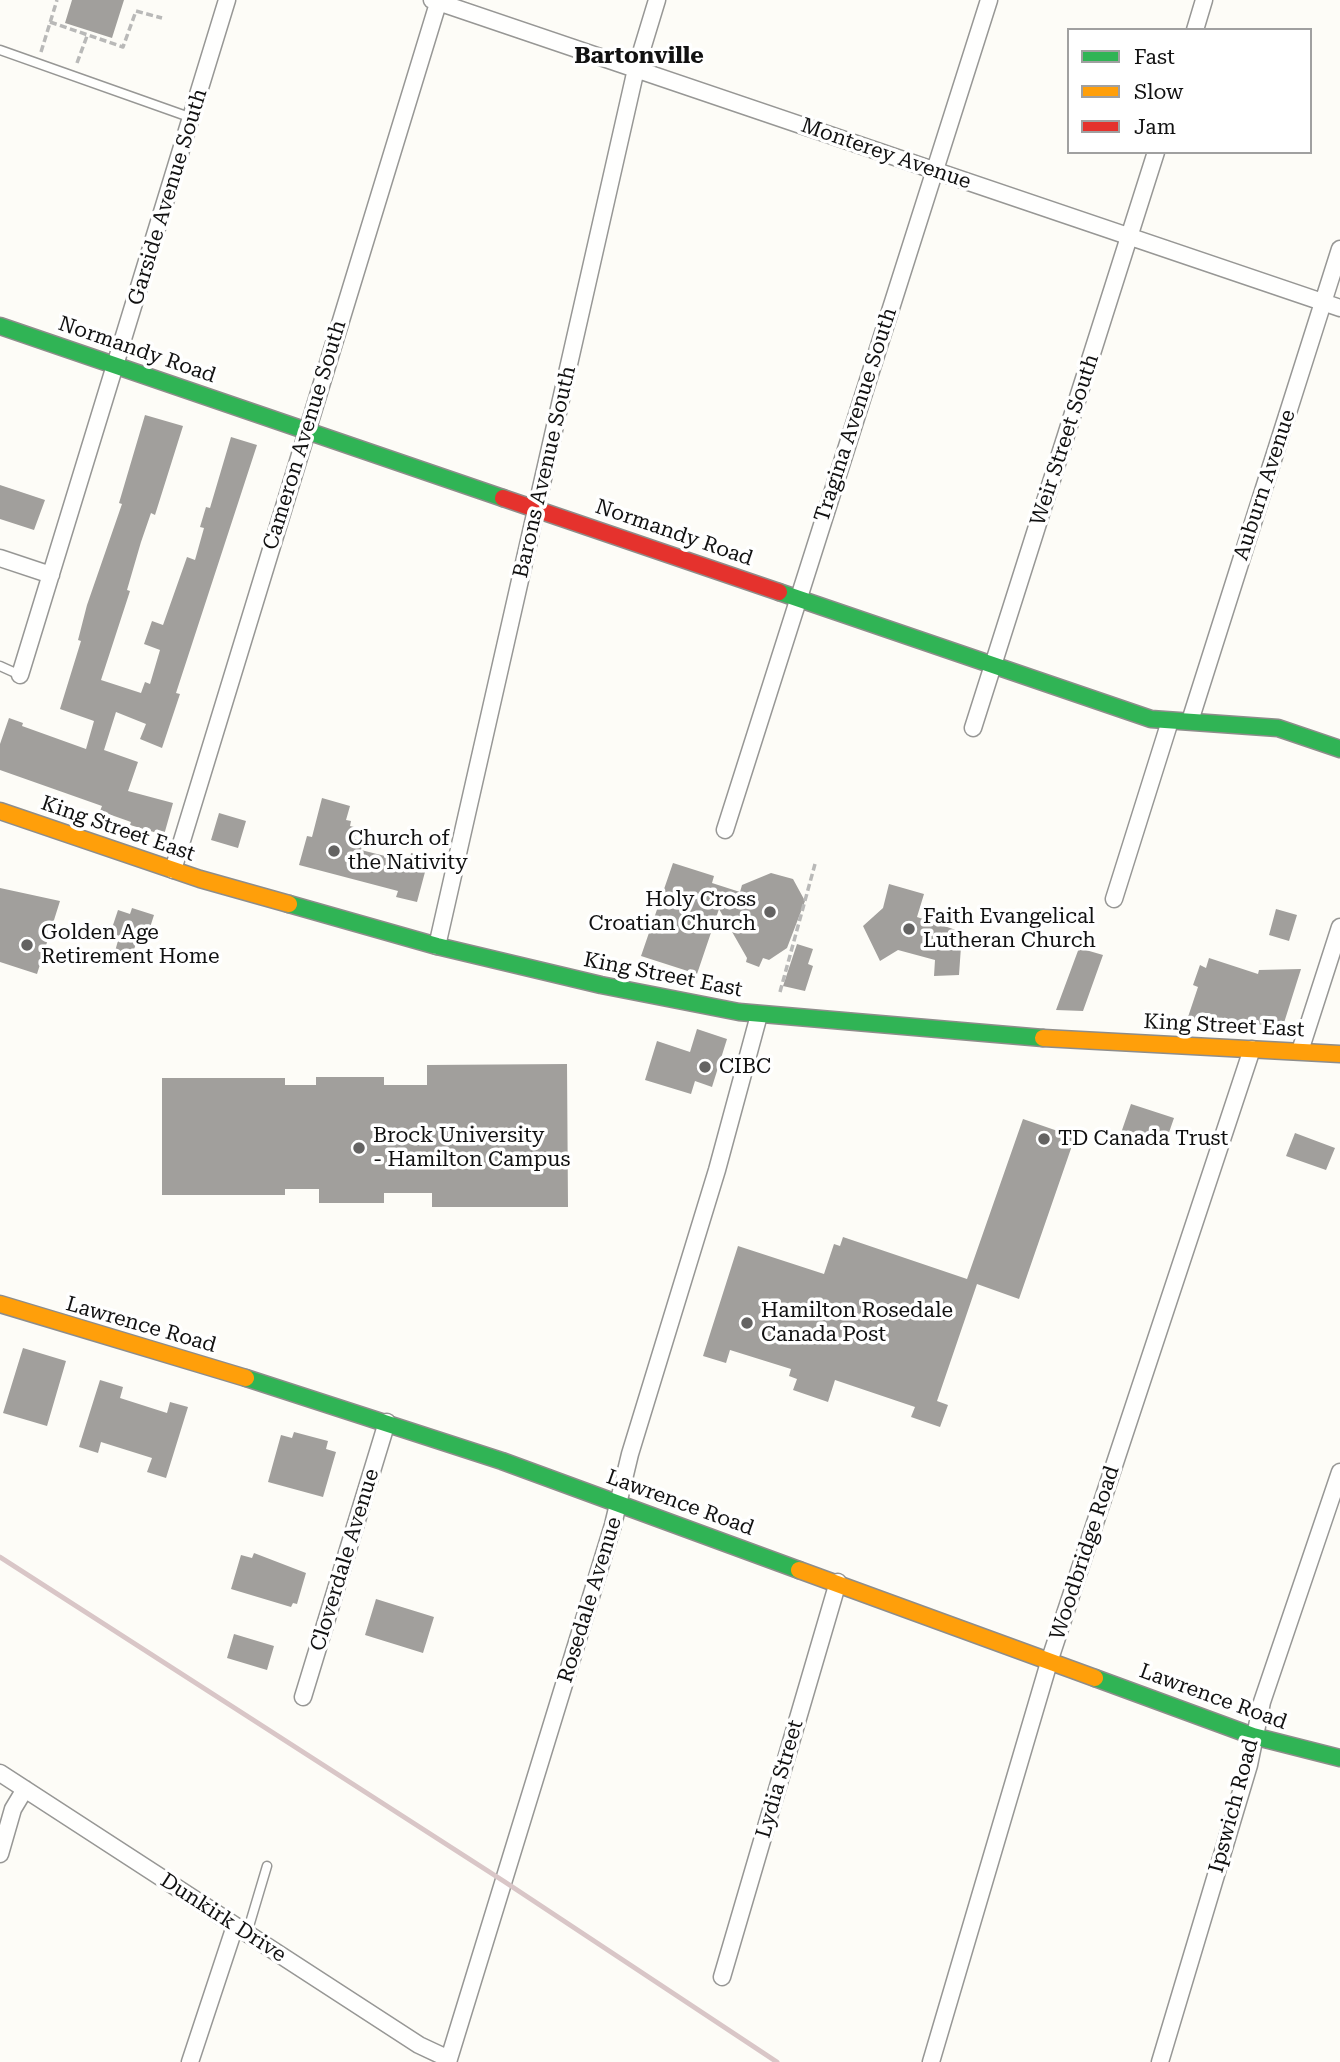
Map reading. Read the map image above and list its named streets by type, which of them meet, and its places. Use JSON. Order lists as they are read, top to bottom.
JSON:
{
  "streets": {
    "street": [
      "Monterey Avenue",
      "Garside Avenue South",
      "Normandy Road",
      "Tragina Avenue South",
      "Cameron Avenue South",
      "Weir Street South",
      "Barons Avenue South",
      "Auburn Avenue",
      "King Street East",
      "Lawrence Road",
      "Woodbridge Road",
      "Cloverdale Avenue",
      "Rosedale Avenue",
      "Lydia Street",
      "Ipswich Road",
      "Dunkirk Drive"
    ]
  },
  "crossings": [
    ["Monterey Avenue", "Tragina Avenue South"],
    ["Monterey Avenue", "Cameron Avenue South"],
    ["Monterey Avenue", "Weir Street South"],
    ["Monterey Avenue", "Barons Avenue South"],
    ["Monterey Avenue", "Auburn Avenue"],
    ["Garside Avenue South", "Normandy Road"],
    ["Normandy Road", "Tragina Avenue South"],
    ["Normandy Road", "Cameron Avenue South"],
    ["Normandy Road", "Weir Street South"],
    ["Normandy Road", "Barons Avenue South"],
    ["Normandy Road", "Auburn Avenue"],
    ["Cameron Avenue South", "King Street East"],
    ["Barons Avenue South", "King Street East"],
    ["King Street East", "Woodbridge Road"],
    ["King Street East", "Rosedale Avenue"],
    ["Lawrence Road", "Woodbridge Road"],
    ["Lawrence Road", "Cloverdale Avenue"],
    ["Lawrence Road", "Rosedale Avenue"],
    ["Lawrence Road", "Lydia Street"],
    ["Lawrence Road", "Ipswich Road"],
    ["Rosedale Avenue", "Dunkirk Drive"]
  ],
  "districts": ["Bartonville"],
  "places": [
    "Church of the Nativity",
    "Holy Cross Croatian Church",
    "Faith Evangelical Lutheran Church",
    "Golden Age Retirement Home",
    "CIBC",
    "TD Canada Trust",
    "Brock University - Hamilton Campus",
    "Hamilton Rosedale Canada Post"
  ],
  "legend": ["Fast", "Slow", "Jam"]
}
